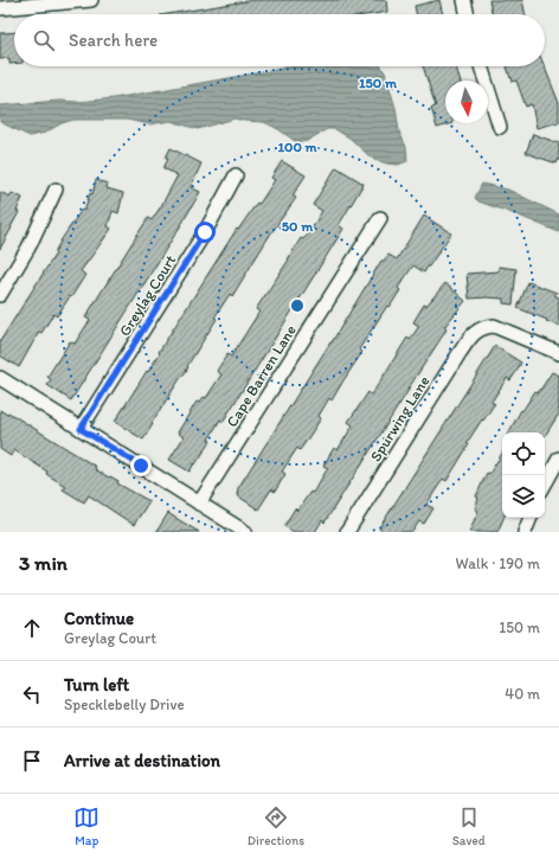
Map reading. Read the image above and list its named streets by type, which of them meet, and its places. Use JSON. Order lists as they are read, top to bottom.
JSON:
{
  "streets": {
    "street": ["Greylag Court", "Cape Barren Lane", "Spurwing Lane"]
  },
  "north": "bottom",
  "page": {
    "search": "Search here",
    "heading": ["3 min", "Walk · 190 m"],
    "list": [
      ["Continue", "Greylag Court", "150 m"],
      ["Turn left", "Specklebelly Drive", "40 m"],
      "Arrive at destination"
    ],
    "nav": ["Map", "Directions", "Saved"]
  },
  "rings": ["150 m", "100 m", "50 m"]
}
